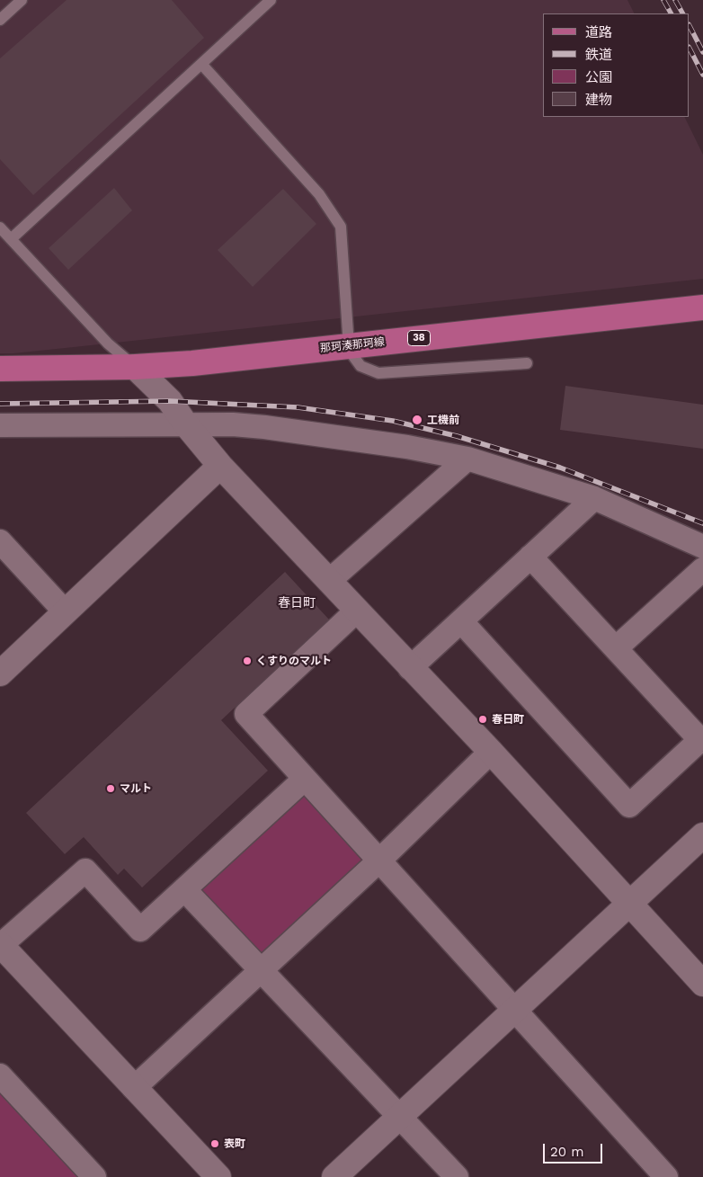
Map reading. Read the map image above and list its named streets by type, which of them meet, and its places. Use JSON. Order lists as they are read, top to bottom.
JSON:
{
  "streets": {
    "main road": ["38", "那珂湊那珂線"]
  },
  "districts": ["春日町"],
  "places": [
    "工機前",
    "くすりのマルト",
    "春日町",
    "マルト",
    "表町"
  ],
  "legend": [
    "道路",
    "鉄道",
    "公園",
    "建物"
  ],
  "scale_bar": "20 m"
}
